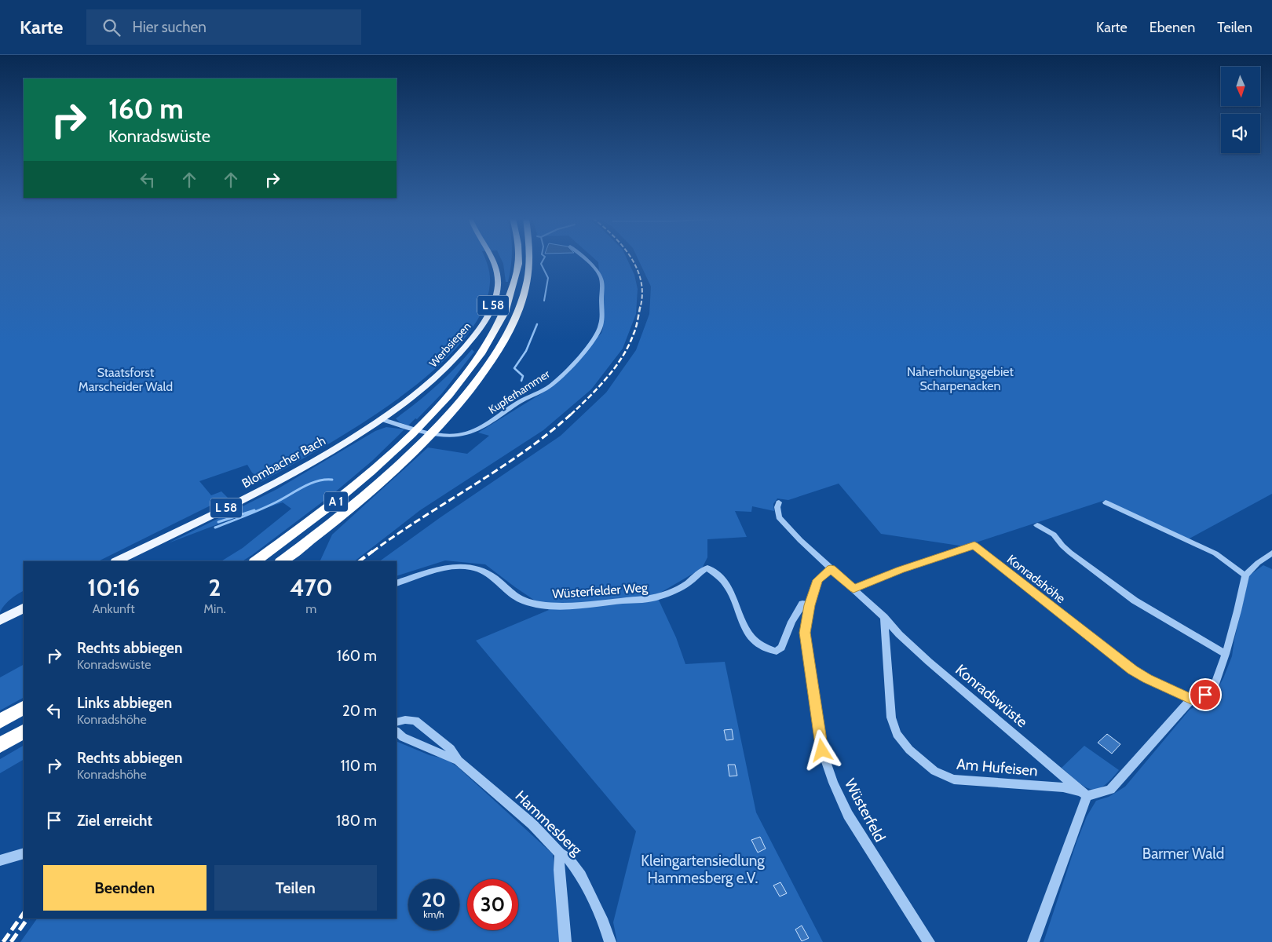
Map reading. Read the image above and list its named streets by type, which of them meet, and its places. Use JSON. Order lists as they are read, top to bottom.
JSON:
{
  "streets": {
    "highway": ["A 1"],
    "main road": ["L 58", "Werbsiepen", "Blombacher Bach"],
    "street": [
      "Kupferhammer",
      "Konradshöhe",
      "Wüsterfelder Weg",
      "Konradswüste",
      "Am Hufeisen",
      "Wüsterfeld",
      "Hammesberg"
    ]
  },
  "crossings": [
    ["Werbsiepen", "Blombacher Bach"],
    ["Kupferhammer", "Blombacher Bach"],
    ["Konradshöhe", "Konradswüste"],
    ["Wüsterfelder Weg", "Wüsterfeld"],
    ["Konradswüste", "Am Hufeisen"],
    ["Konradswüste", "Wüsterfeld"]
  ],
  "parks": [
    "Naherholungsgebiet Scharpenacken",
    "Staatsforst Marscheider Wald",
    "Barmer Wald",
    "Kleingartensiedlung Hammesberg e.V."
  ],
  "north": "bottom",
  "page": {
    "header": "Karte",
    "search": "Hier suchen",
    "nav": ["Karte", "Ebenen", "Teilen"],
    "turn": ["160 m", "Konradswüste"],
    "eta": [
      "10:16",
      "Ankunft",
      "2",
      "Min.",
      "470",
      "m"
    ],
    "list": [
      {
        "name": "Rechts abbiegen",
        "note": "Konradswüste",
        "value": "160 m"
      },
      {
        "name": "Links abbiegen",
        "note": "Konradshöhe",
        "value": "20 m"
      },
      {
        "name": "Rechts abbiegen",
        "note": "Konradshöhe",
        "value": "110 m"
      },
      {
        "name": "Ziel erreicht",
        "value": "180 m"
      }
    ],
    "buttons": ["Beenden", "Teilen"],
    "speed": "20 km/h",
    "limit": "30"
  }
}
